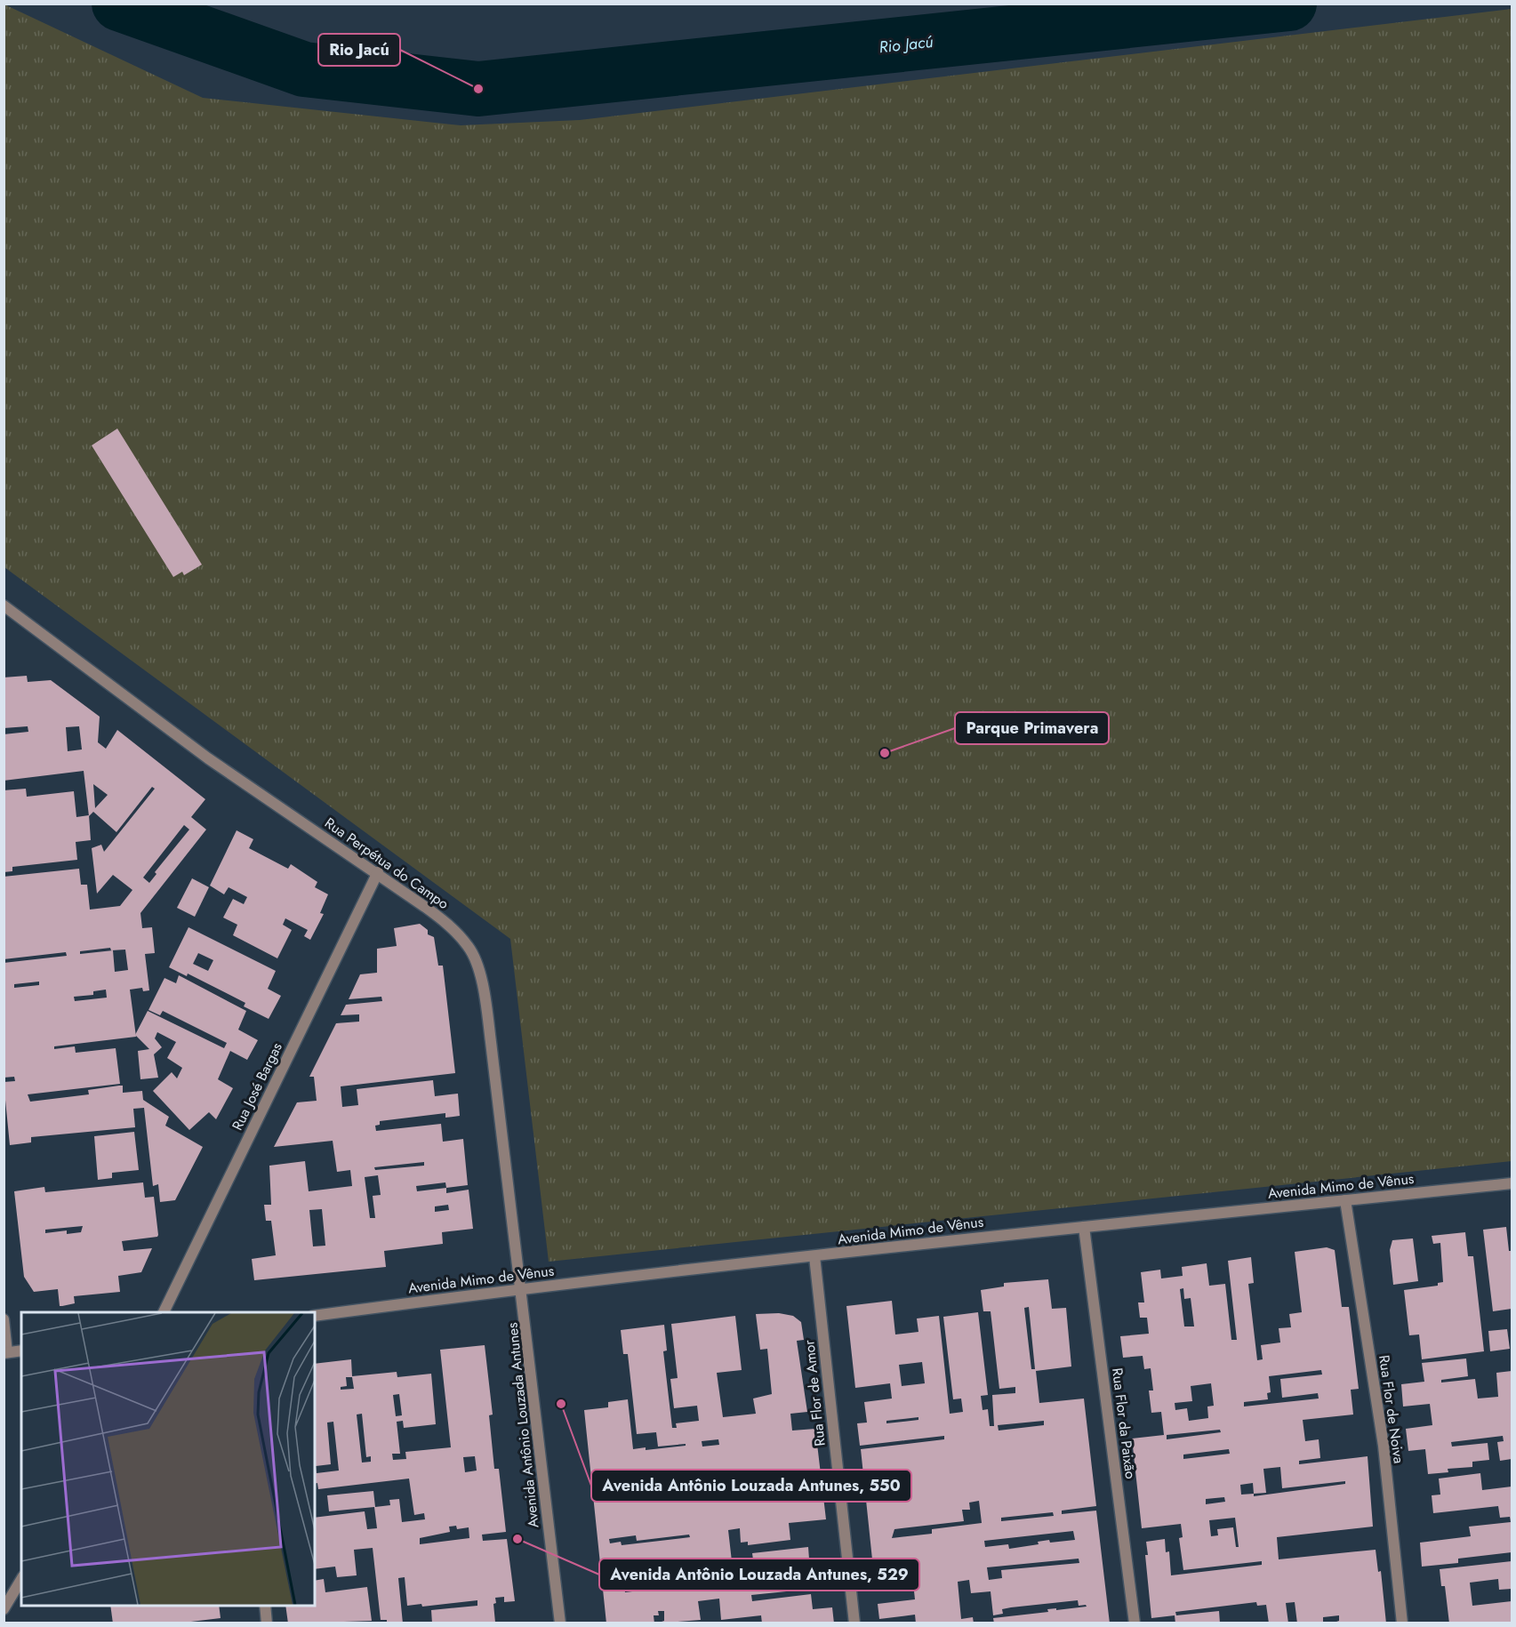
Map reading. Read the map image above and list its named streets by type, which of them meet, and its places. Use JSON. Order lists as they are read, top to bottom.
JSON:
{
  "streets": {
    "street": [
      "Rua Perpétua do Campo",
      "Rua José Bargas",
      "Avenida Mimo de Vênus",
      "Rua Flor de Amor",
      "Rua Flor de Noiva",
      "Rua Flor da Paixão",
      "Avenida Antônio Louzada Antunes"
    ]
  },
  "crossings": [
    ["Rua Perpétua do Campo", "Rua José Bargas"],
    ["Rua Perpétua do Campo", "Avenida Mimo de Vênus"],
    ["Rua Perpétua do Campo", "Avenida Antônio Louzada Antunes"],
    ["Avenida Mimo de Vênus", "Rua Flor de Amor"],
    ["Avenida Mimo de Vênus", "Rua Flor de Noiva"],
    ["Avenida Mimo de Vênus", "Rua Flor da Paixão"],
    ["Avenida Mimo de Vênus", "Avenida Antônio Louzada Antunes"]
  ],
  "water": ["Rio Jacú"],
  "places": [
    "Rio Jacú",
    "Parque Primavera",
    "Avenida Antônio Louzada Antunes, 550",
    "Avenida Antônio Louzada Antunes, 529"
  ]
}
